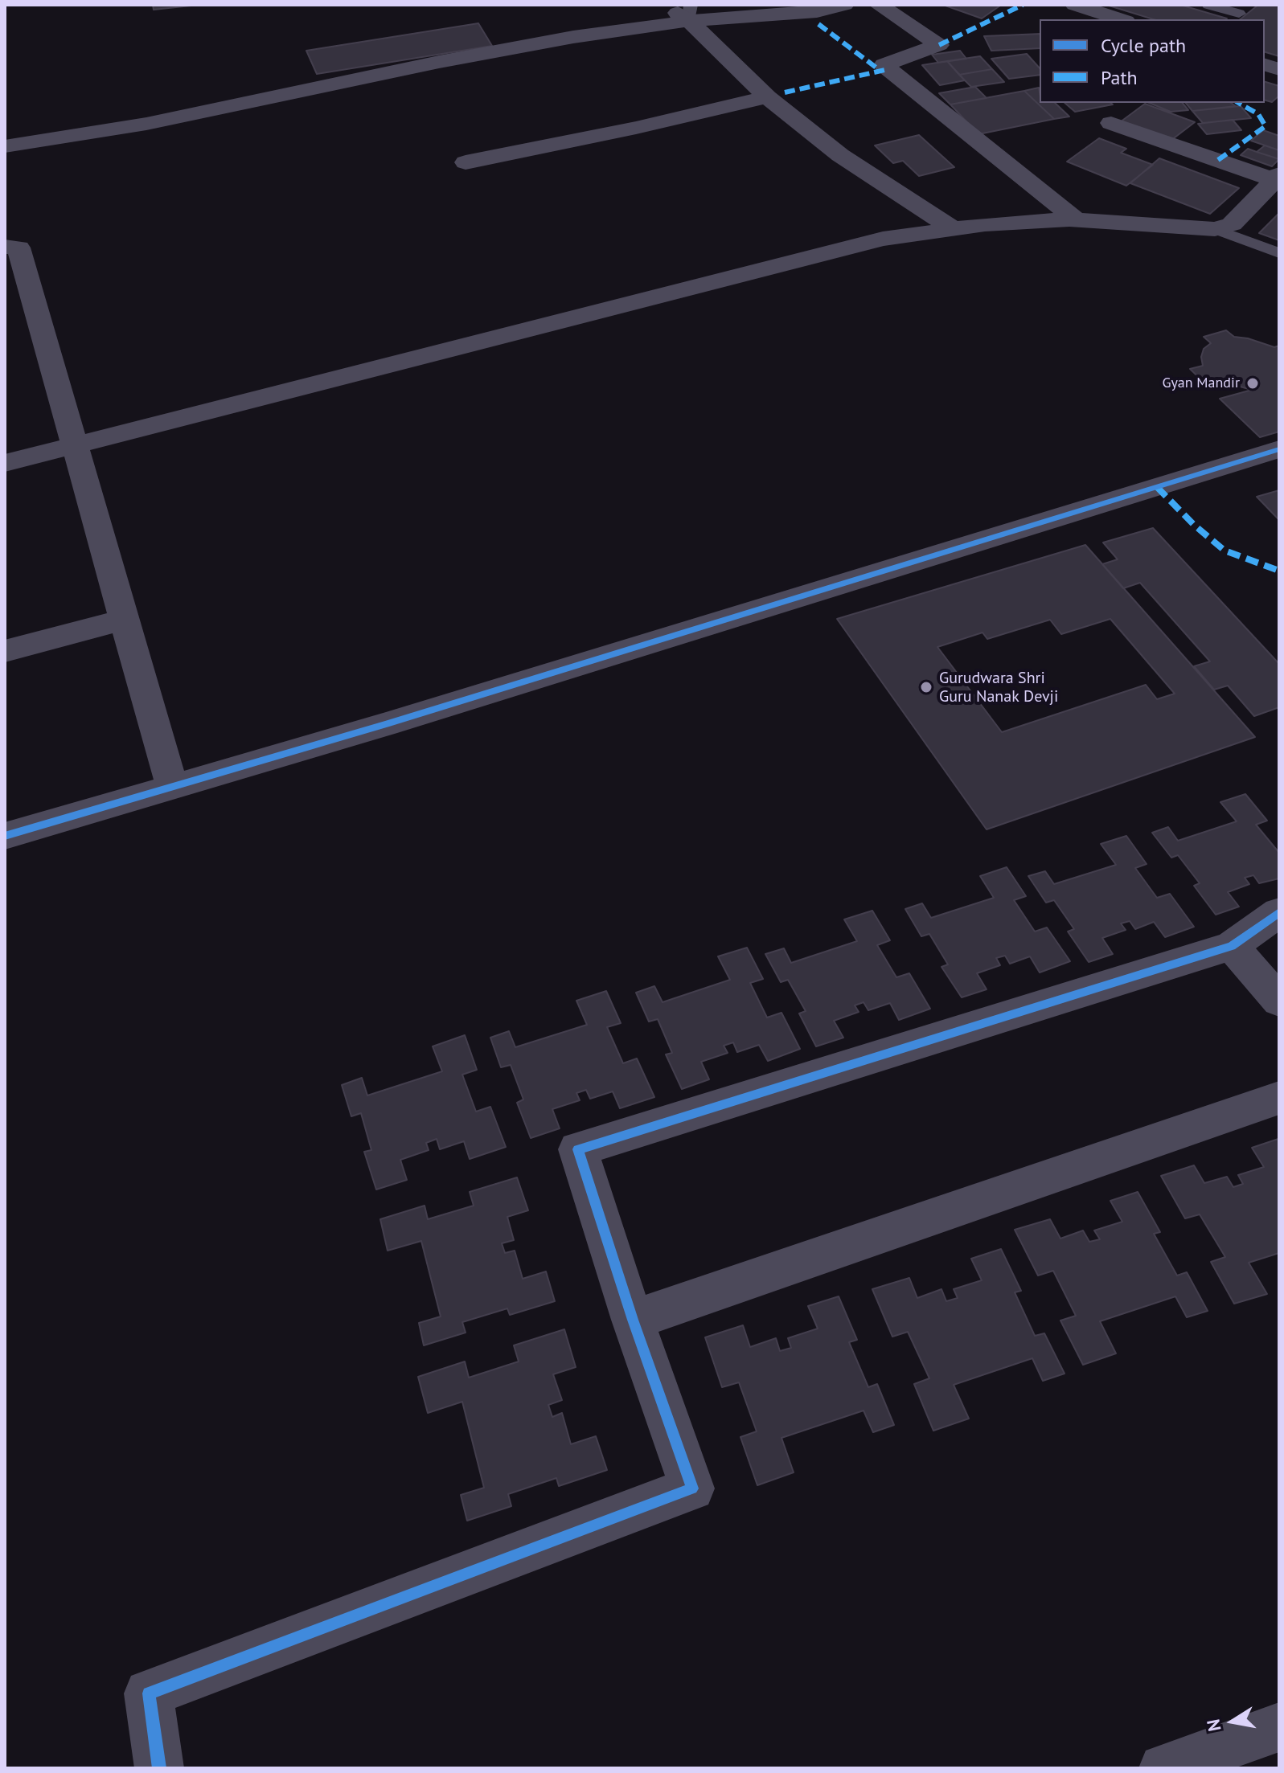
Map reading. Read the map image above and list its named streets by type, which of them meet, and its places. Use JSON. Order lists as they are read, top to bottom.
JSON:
{
  "places": ["Gyan Mandir", "Gurudwara Shri Guru Nanak Devji"],
  "legend": ["Cycle path", "Path"],
  "north": "left"
}
